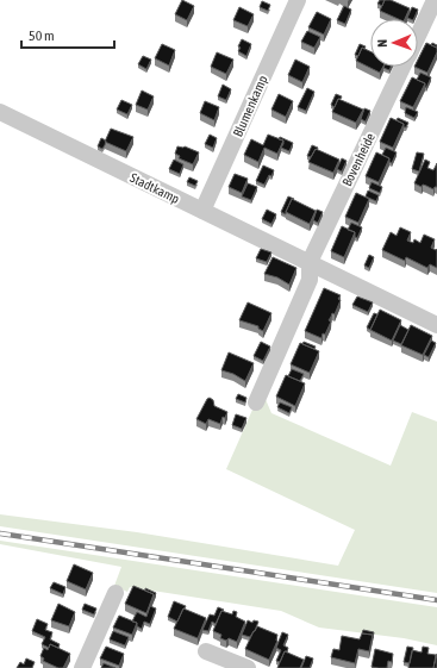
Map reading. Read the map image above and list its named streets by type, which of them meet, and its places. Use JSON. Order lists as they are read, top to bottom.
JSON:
{
  "streets": {
    "street": ["Blumenkamp", "Bovenheide", "Stadtkamp"]
  },
  "crossings": [
    ["Blumenkamp", "Stadtkamp"],
    ["Bovenheide", "Stadtkamp"]
  ],
  "scale_bar": "50 m",
  "north": "left"
}
